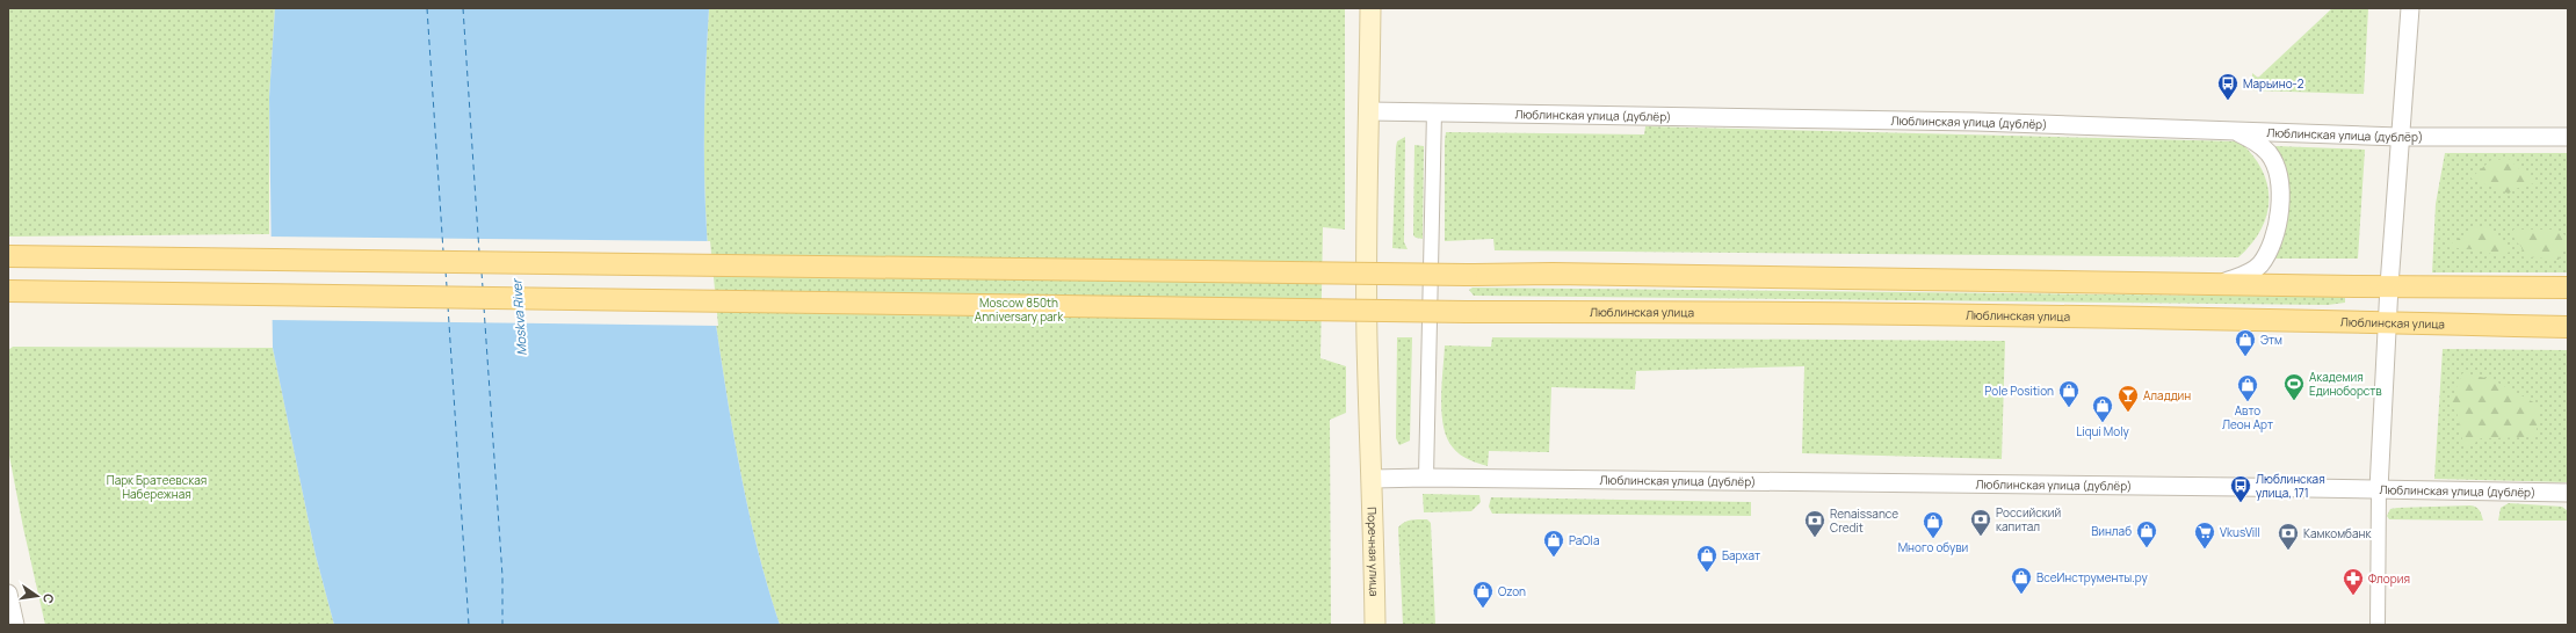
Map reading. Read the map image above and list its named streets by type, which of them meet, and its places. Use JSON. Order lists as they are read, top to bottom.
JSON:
{
  "streets": {
    "main road": ["Люблинская улица", "Поречная улица"],
    "street": ["Люблинская улица (дублёр)"]
  },
  "crossings": [
    ["Люблинская улица (дублёр)", "Поречная улица"]
  ],
  "water": ["Moskva River"],
  "parks": ["Moscow 850th Anniversary park", "Парк Братеевская Набережная"],
  "places": {
    "bus stop": ["Марьино-2", "Люблинская улица, 171"],
    "shop": [
      "Этм",
      "Авто Леон Арт",
      "Pole Position",
      "Liqui Moly",
      "Много обуви",
      "Винлаб",
      "PaOla",
      "Бархат",
      "ВсеИнструменты.ру",
      "Ozon"
    ],
    "sports": ["Академия Единоборств"],
    "bar": ["Аладдин"],
    "bank": ["Российский капитал", "Renaissance Credit", "Камкомбанк"],
    "supermarket": ["VkusVill"],
    "pharmacy": ["Флория"]
  },
  "north": "right"
}
